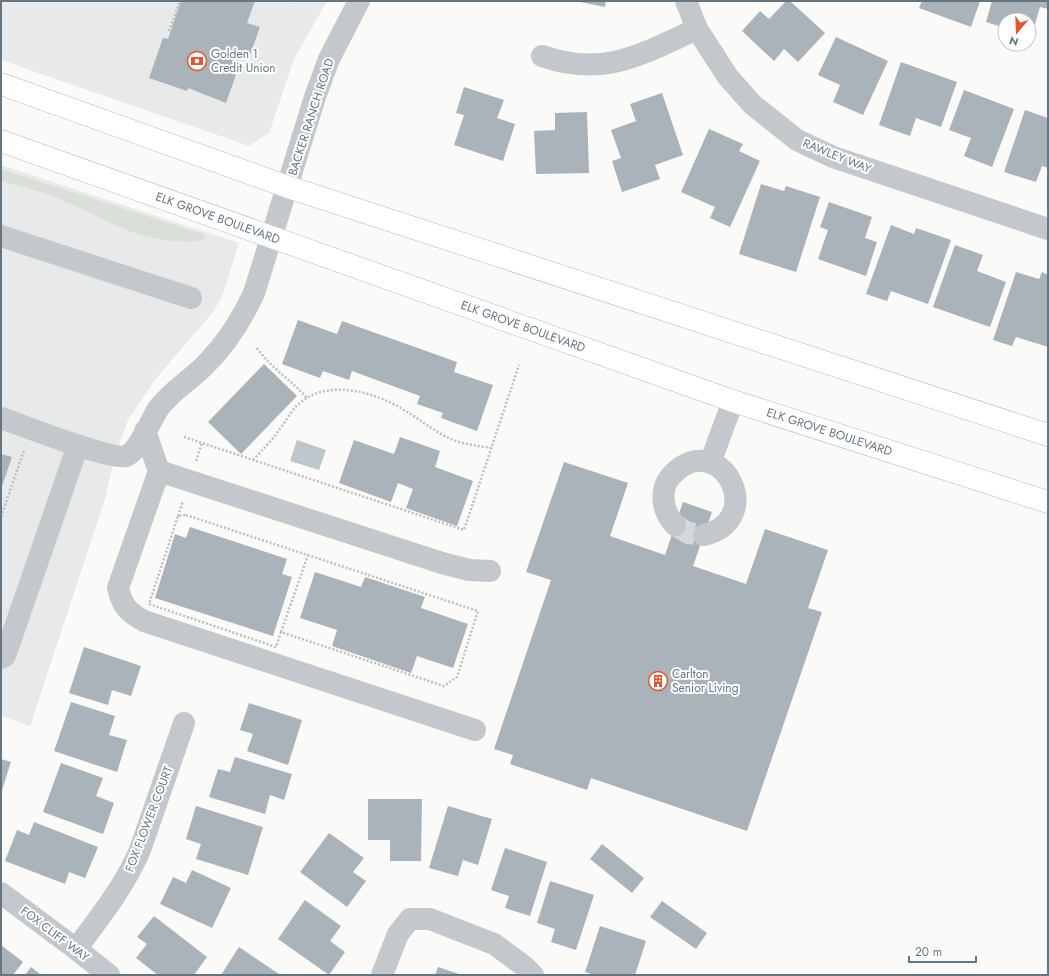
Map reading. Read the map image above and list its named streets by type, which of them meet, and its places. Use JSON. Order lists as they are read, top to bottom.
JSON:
{
  "streets": {
    "main road": ["ELK GROVE BOULEVARD"],
    "street": [
      "BACKER RANCH ROAD",
      "RAWLEY WAY",
      "FOX FLOWER COURT",
      "FOX CLIFF WAY"
    ]
  },
  "crossings": [
    ["BACKER RANCH ROAD", "ELK GROVE BOULEVARD"],
    ["FOX FLOWER COURT", "FOX CLIFF WAY"]
  ],
  "places": {
    "bank": ["Golden 1 Credit Union"],
    "building": ["Carlton Senior Living"]
  },
  "scale_bar": "20 m",
  "north": "bottom"
}
